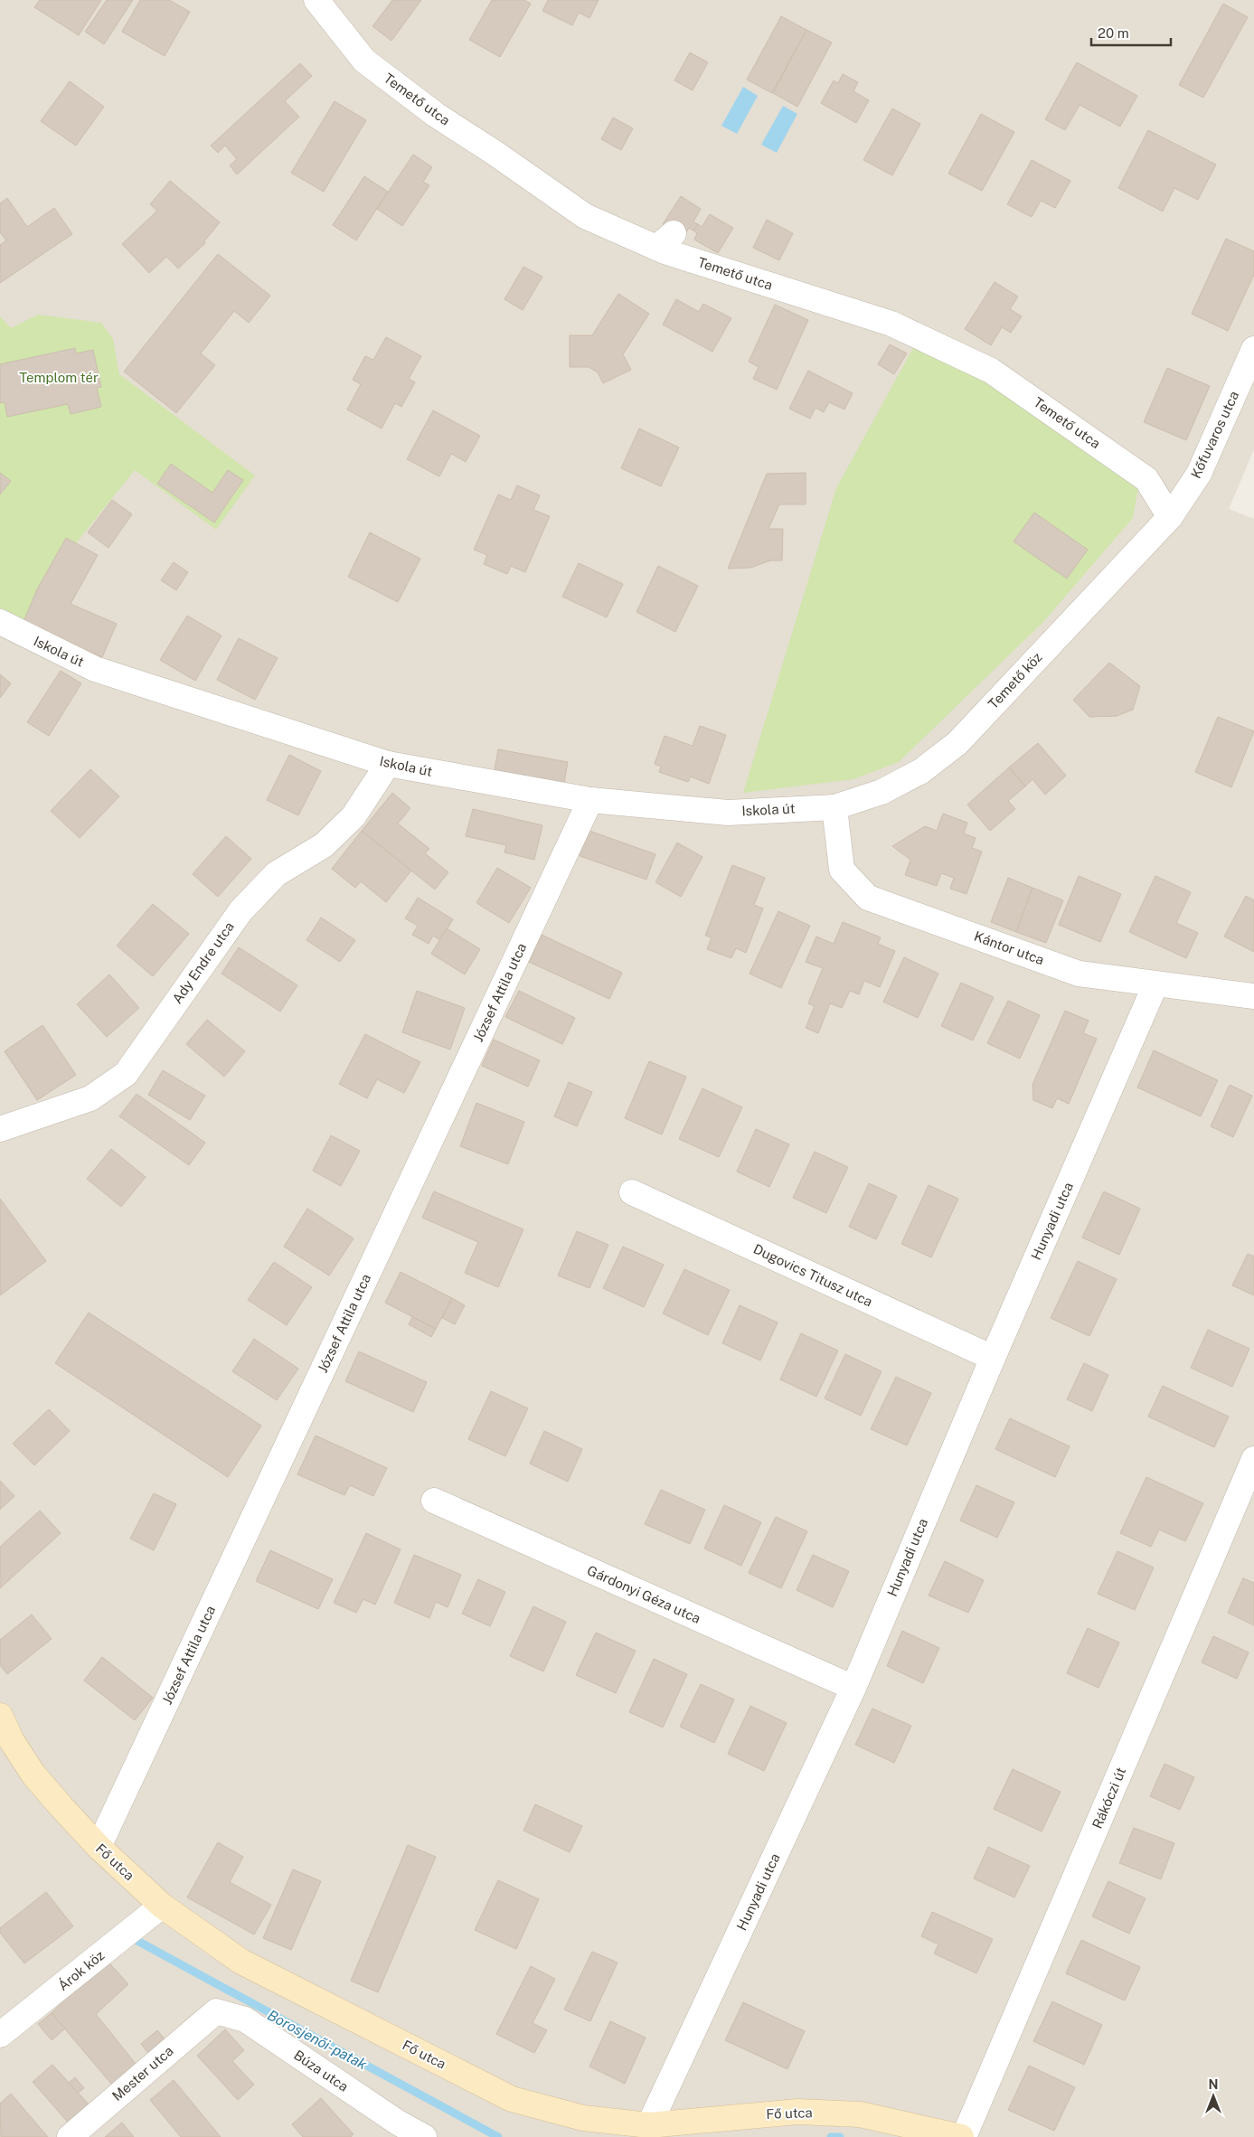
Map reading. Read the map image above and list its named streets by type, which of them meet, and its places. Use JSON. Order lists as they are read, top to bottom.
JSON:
{
  "streets": {
    "street": [
      "Temető utca",
      "Kőfuvaros utca",
      "Iskola út",
      "Temető köz",
      "Kántor utca",
      "Ady Endre utca",
      "József Attila utca",
      "Hunyadi utca",
      "Dugovics Titusz utca",
      "Gárdonyi Géza utca",
      "Rákóczi út",
      "Fő utca",
      "Árok köz",
      "Búza utca",
      "Mester utca"
    ]
  },
  "crossings": [
    ["Temető utca", "Kőfuvaros utca"],
    ["Temető utca", "Temető köz"],
    ["Kőfuvaros utca", "Temető köz"],
    ["Iskola út", "Temető köz"],
    ["Iskola út", "Kántor utca"],
    ["Iskola út", "Ady Endre utca"],
    ["Iskola út", "József Attila utca"],
    ["Temető köz", "Kántor utca"],
    ["Kántor utca", "Hunyadi utca"],
    ["József Attila utca", "Fő utca"],
    ["Hunyadi utca", "Dugovics Titusz utca"],
    ["Hunyadi utca", "Gárdonyi Géza utca"],
    ["Hunyadi utca", "Fő utca"],
    ["Rákóczi út", "Fő utca"],
    ["Fő utca", "Árok köz"],
    ["Búza utca", "Mester utca"]
  ],
  "water": ["Borosjenői-patak"],
  "parks": ["Templom tér"],
  "scale_bar": "20 m",
  "north": "top"
}
